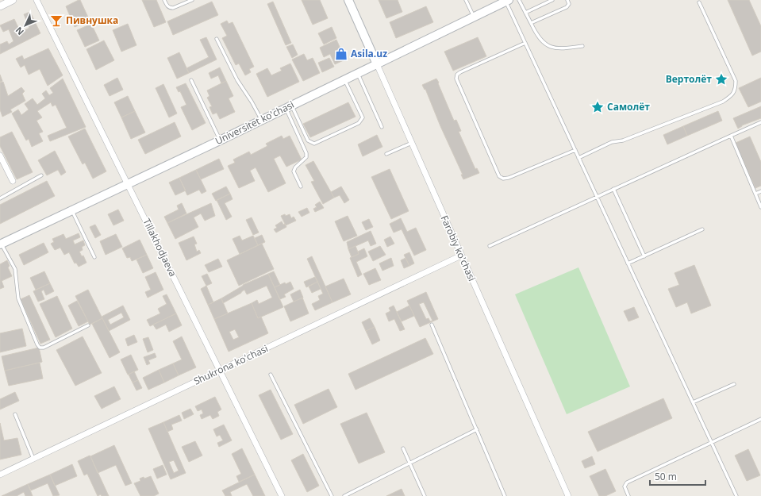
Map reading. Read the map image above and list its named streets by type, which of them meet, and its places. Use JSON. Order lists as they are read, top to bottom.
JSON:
{
  "streets": {
    "main road": ["Universitet ko'chasi", "Farobiy ko'chasi"],
    "street": ["Tillakhodjaeva", "Shukrona koʻchasi"]
  },
  "crossings": [
    ["Universitet ko'chasi", "Tillakhodjaeva"],
    ["Universitet ko'chasi", "Farobiy ko'chasi"],
    ["Tillakhodjaeva", "Shukrona koʻchasi"],
    ["Farobiy ko'chasi", "Shukrona koʻchasi"]
  ],
  "places": {
    "bar": ["Пивнушка"],
    "shop": ["Asila.uz"],
    "place": ["Вертолёт", "Самолёт"]
  },
  "scale_bar": "50 m",
  "north": "bottom left"
}
